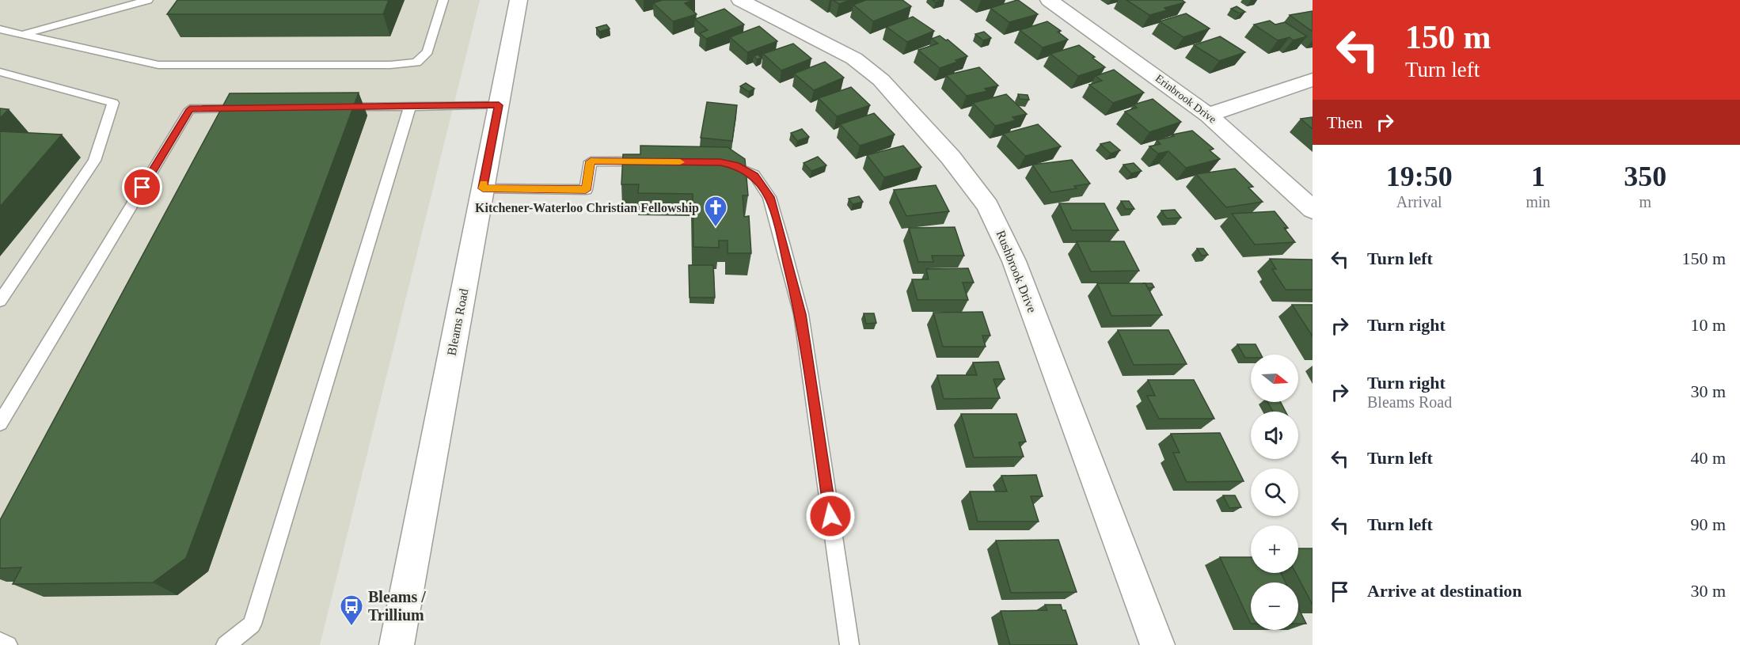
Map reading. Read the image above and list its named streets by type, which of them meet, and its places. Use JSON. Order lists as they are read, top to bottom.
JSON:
{
  "streets": {
    "street": ["Erinbrook Drive", "Rushbrook Drive", "Bleams Road"]
  },
  "places": {
    "church": ["Kitchener-Waterloo Christian Fellowship"],
    "bus stop": ["Bleams / Trillium"]
  },
  "north": "right",
  "page": {
    "turn": ["150 m", "Turn left"],
    "then": "Then",
    "eta": [
      "19:50",
      "Arrival",
      "1",
      "min",
      "350",
      "m"
    ],
    "list": [
      {
        "name": "Turn left",
        "value": "150 m"
      },
      {
        "name": "Turn right",
        "value": "10 m"
      },
      {
        "name": "Turn right",
        "note": "Bleams Road",
        "value": "30 m"
      },
      {
        "name": "Turn left",
        "value": "40 m"
      },
      {
        "name": "Turn left",
        "value": "90 m"
      },
      {
        "name": "Arrive at destination",
        "value": "30 m"
      }
    ],
    "map_buttons": ["+", "−"]
  }
}
